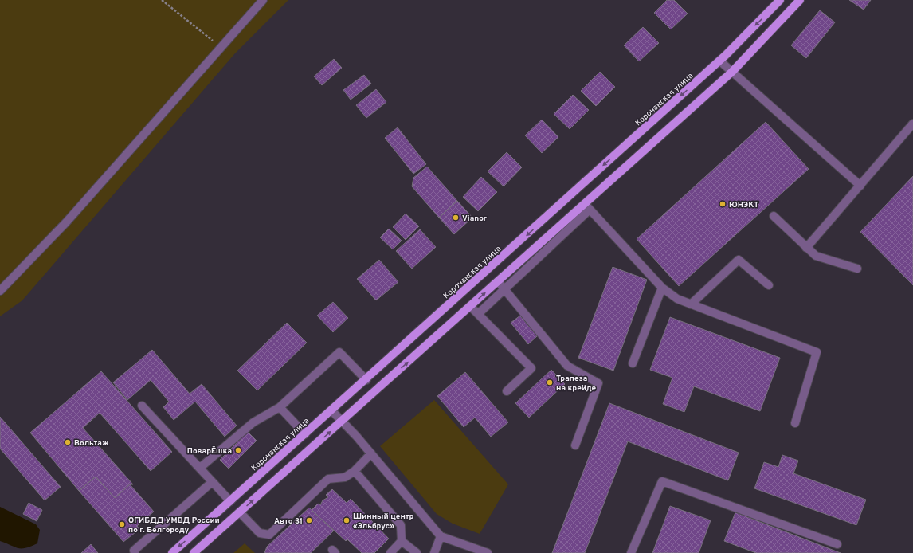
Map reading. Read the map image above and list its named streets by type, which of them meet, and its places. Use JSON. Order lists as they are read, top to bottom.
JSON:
{
  "streets": {
    "main road": ["Корочанская улица"]
  },
  "places": [
    "ЮНЭКТ",
    "Vianor",
    "Трапеза на крейде",
    "Вольтаж",
    "ПоварЁшка",
    "Авто 31",
    "Шинный центр «Эльбрус»",
    "ОГИБДД УМВД России по г. Белгороду"
  ]
}
